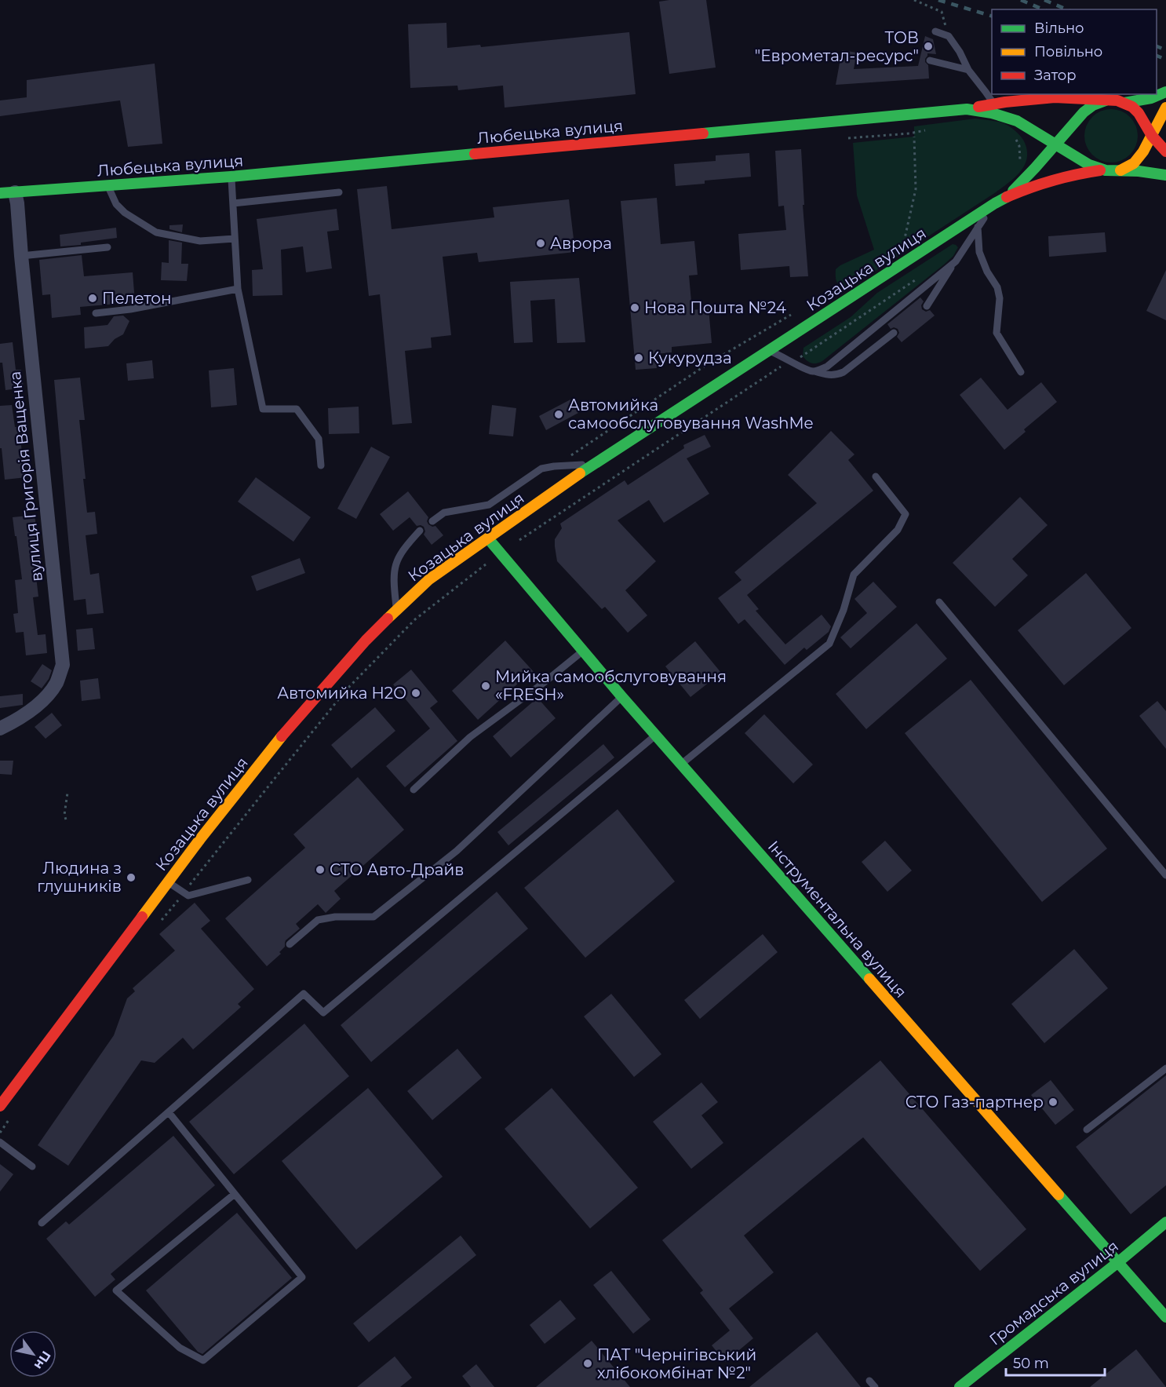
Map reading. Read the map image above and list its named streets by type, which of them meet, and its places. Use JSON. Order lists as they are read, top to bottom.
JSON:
{
  "streets": {
    "main road": [
      "Любецька вулиця",
      "Козацька вулиця",
      "Інструментальна вулиця",
      "Громадська вулиця"
    ],
    "street": ["вулиця Григорія Ващенка"]
  },
  "crossings": [
    ["Любецька вулиця", "Козацька вулиця"],
    ["Любецька вулиця", "вулиця Григорія Ващенка"],
    ["Козацька вулиця", "Інструментальна вулиця"],
    ["Інструментальна вулиця", "Громадська вулиця"]
  ],
  "places": [
    "ТОВ \"Еврометал-ресурс\"",
    "Аврора",
    "Пелетон",
    "Нова Пошта №24",
    "Кукурудза",
    "Автомийка самообслуговування WashMe",
    "Мийка самообслуговування «FRESH»",
    "Автомийка H2O",
    "СТО Авто-Драйв",
    "Людина з глушників",
    "СТО Газ-партнер",
    "ПАТ \"Чернігівський хлібокомбінат №2\""
  ],
  "legend": ["Вільно", "Повільно", "Затор"],
  "scale_bar": "50 m",
  "north": "bottom right"
}
